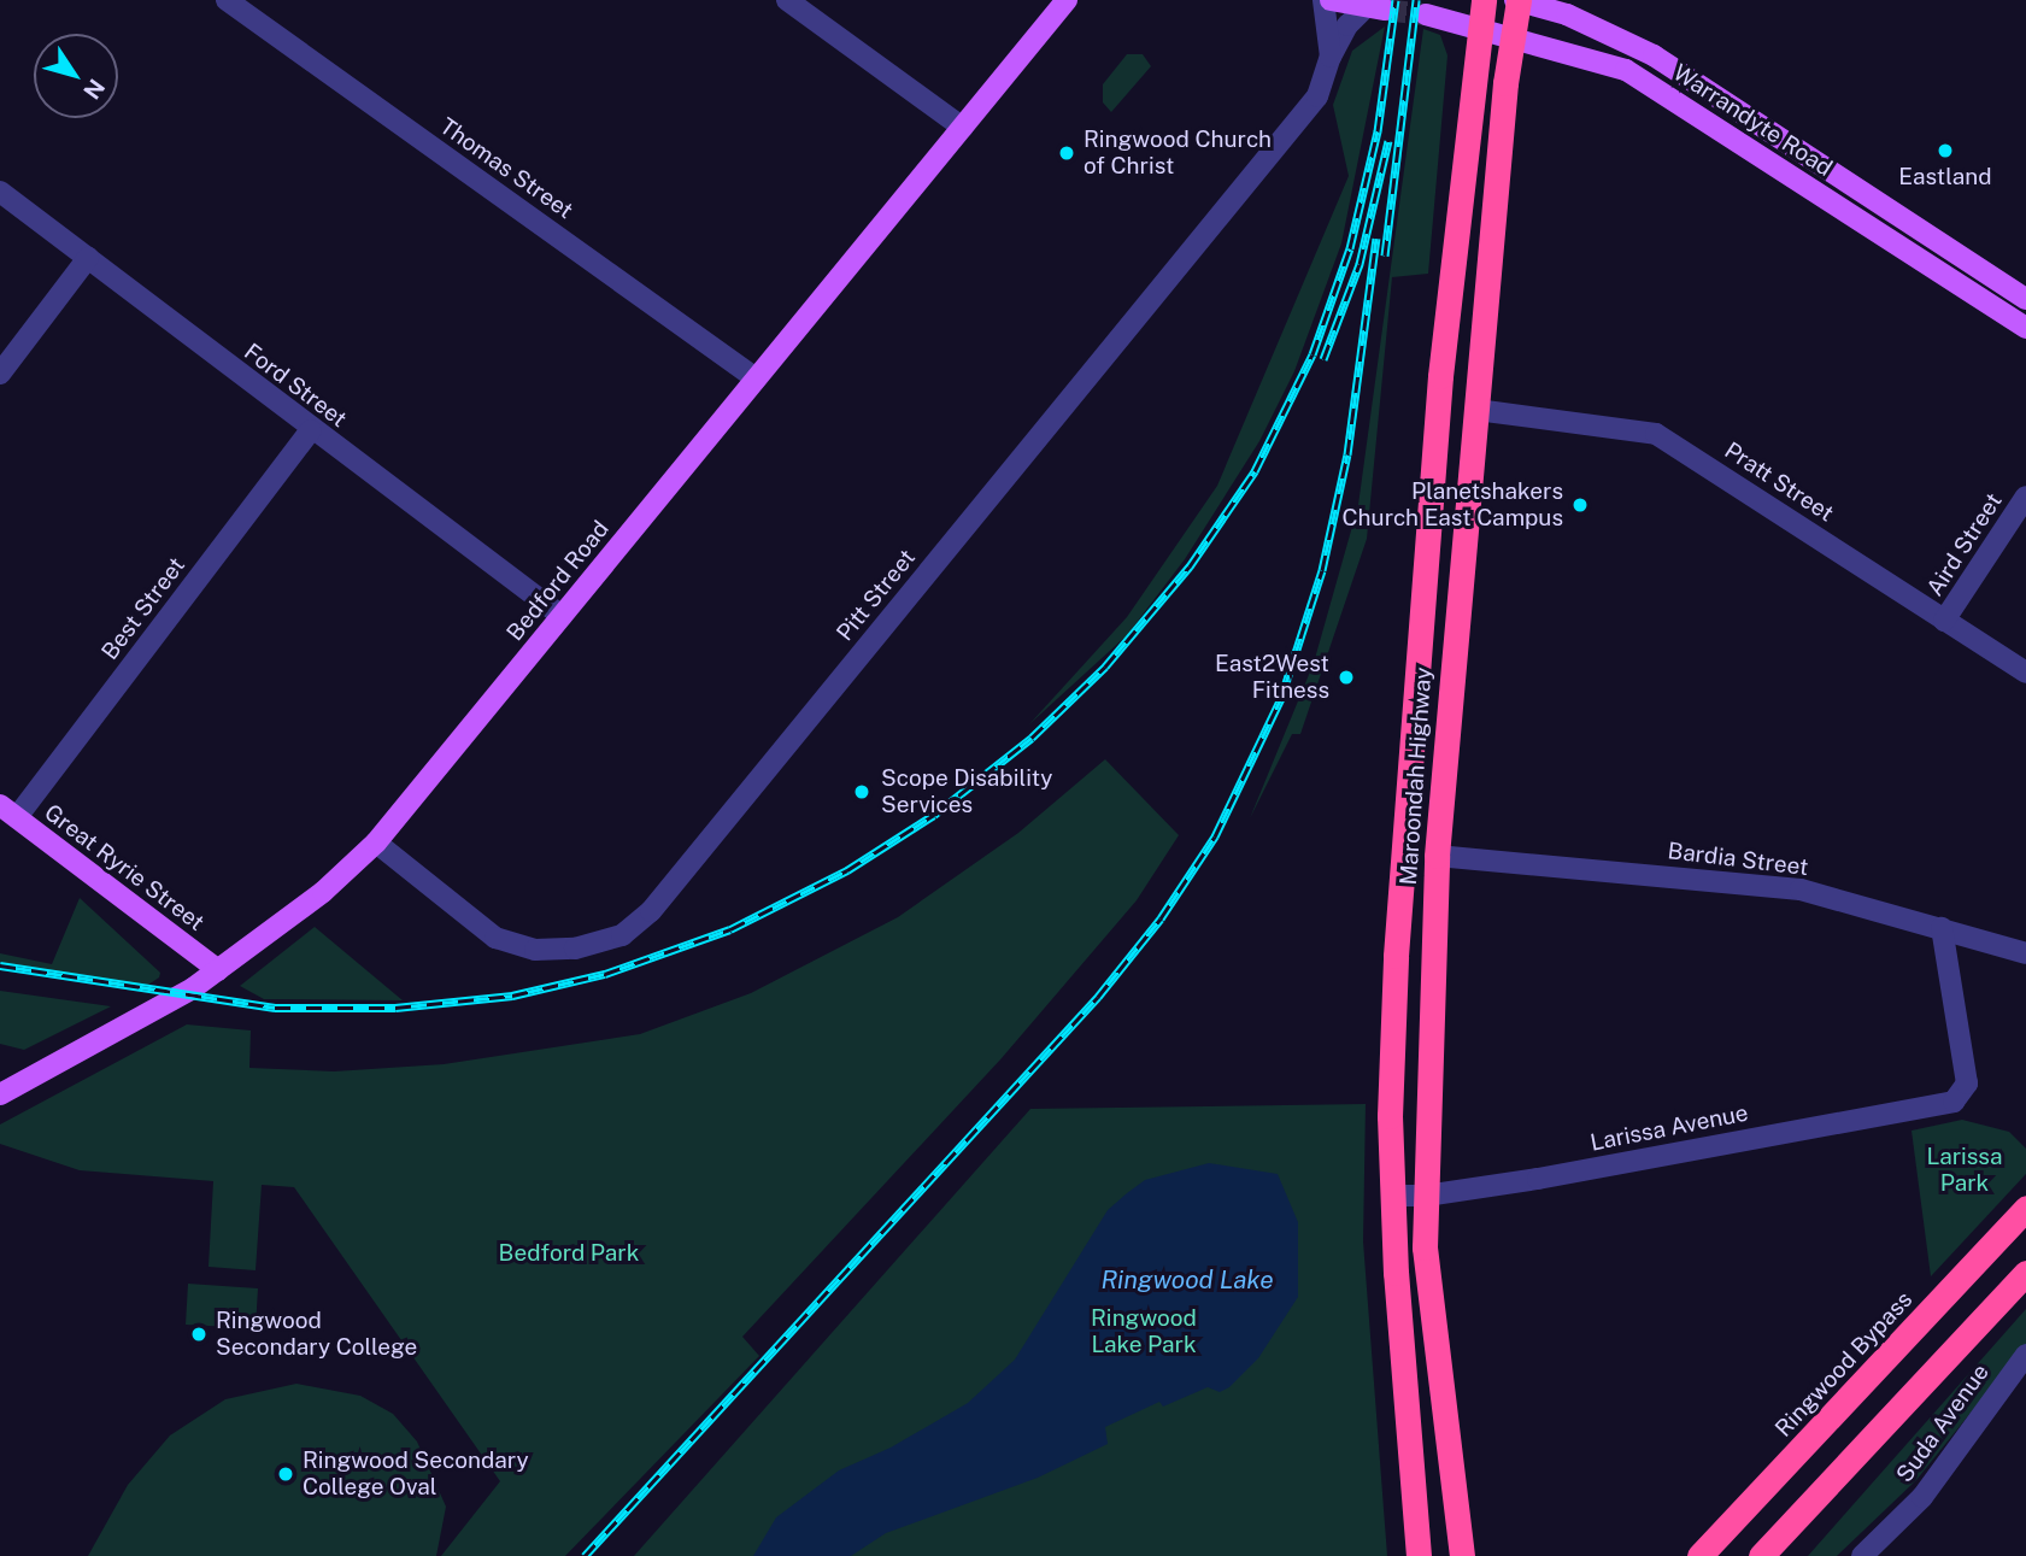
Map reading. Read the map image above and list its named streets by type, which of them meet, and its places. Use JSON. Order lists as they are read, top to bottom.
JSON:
{
  "streets": {
    "highway": ["Maroondah Highway", "Ringwood Bypass"],
    "main road": ["Warrandyte Road", "Bedford Road", "Great Ryrie Street"],
    "street": [
      "Thomas Street",
      "Ford Street",
      "Pratt Street",
      "Aird Street",
      "Pitt Street",
      "Best Street",
      "Bardia Street",
      "Larissa Avenue",
      "Suda Avenue"
    ]
  },
  "crossings": [
    ["Warrandyte Road", "Maroondah Highway"],
    ["Thomas Street", "Bedford Road"],
    ["Ford Street", "Bedford Road"],
    ["Ford Street", "Best Street"],
    ["Pratt Street", "Aird Street"],
    ["Pratt Street", "Maroondah Highway"],
    ["Bedford Road", "Pitt Street"],
    ["Bedford Road", "Great Ryrie Street"],
    ["Best Street", "Great Ryrie Street"],
    ["Maroondah Highway", "Bardia Street"],
    ["Maroondah Highway", "Larissa Avenue"],
    ["Bardia Street", "Larissa Avenue"]
  ],
  "water": ["Ringwood Lake"],
  "parks": ["Larissa Park", "Bedford Park", "Ringwood Lake Park"],
  "places": [
    "Eastland",
    "Ringwood Church of Christ",
    "Planetshakers Church East Campus",
    "East2West Fitness",
    "Scope Disability Services",
    "Ringwood Secondary College",
    "Ringwood Secondary College Oval"
  ],
  "north": "bottom right"
}
